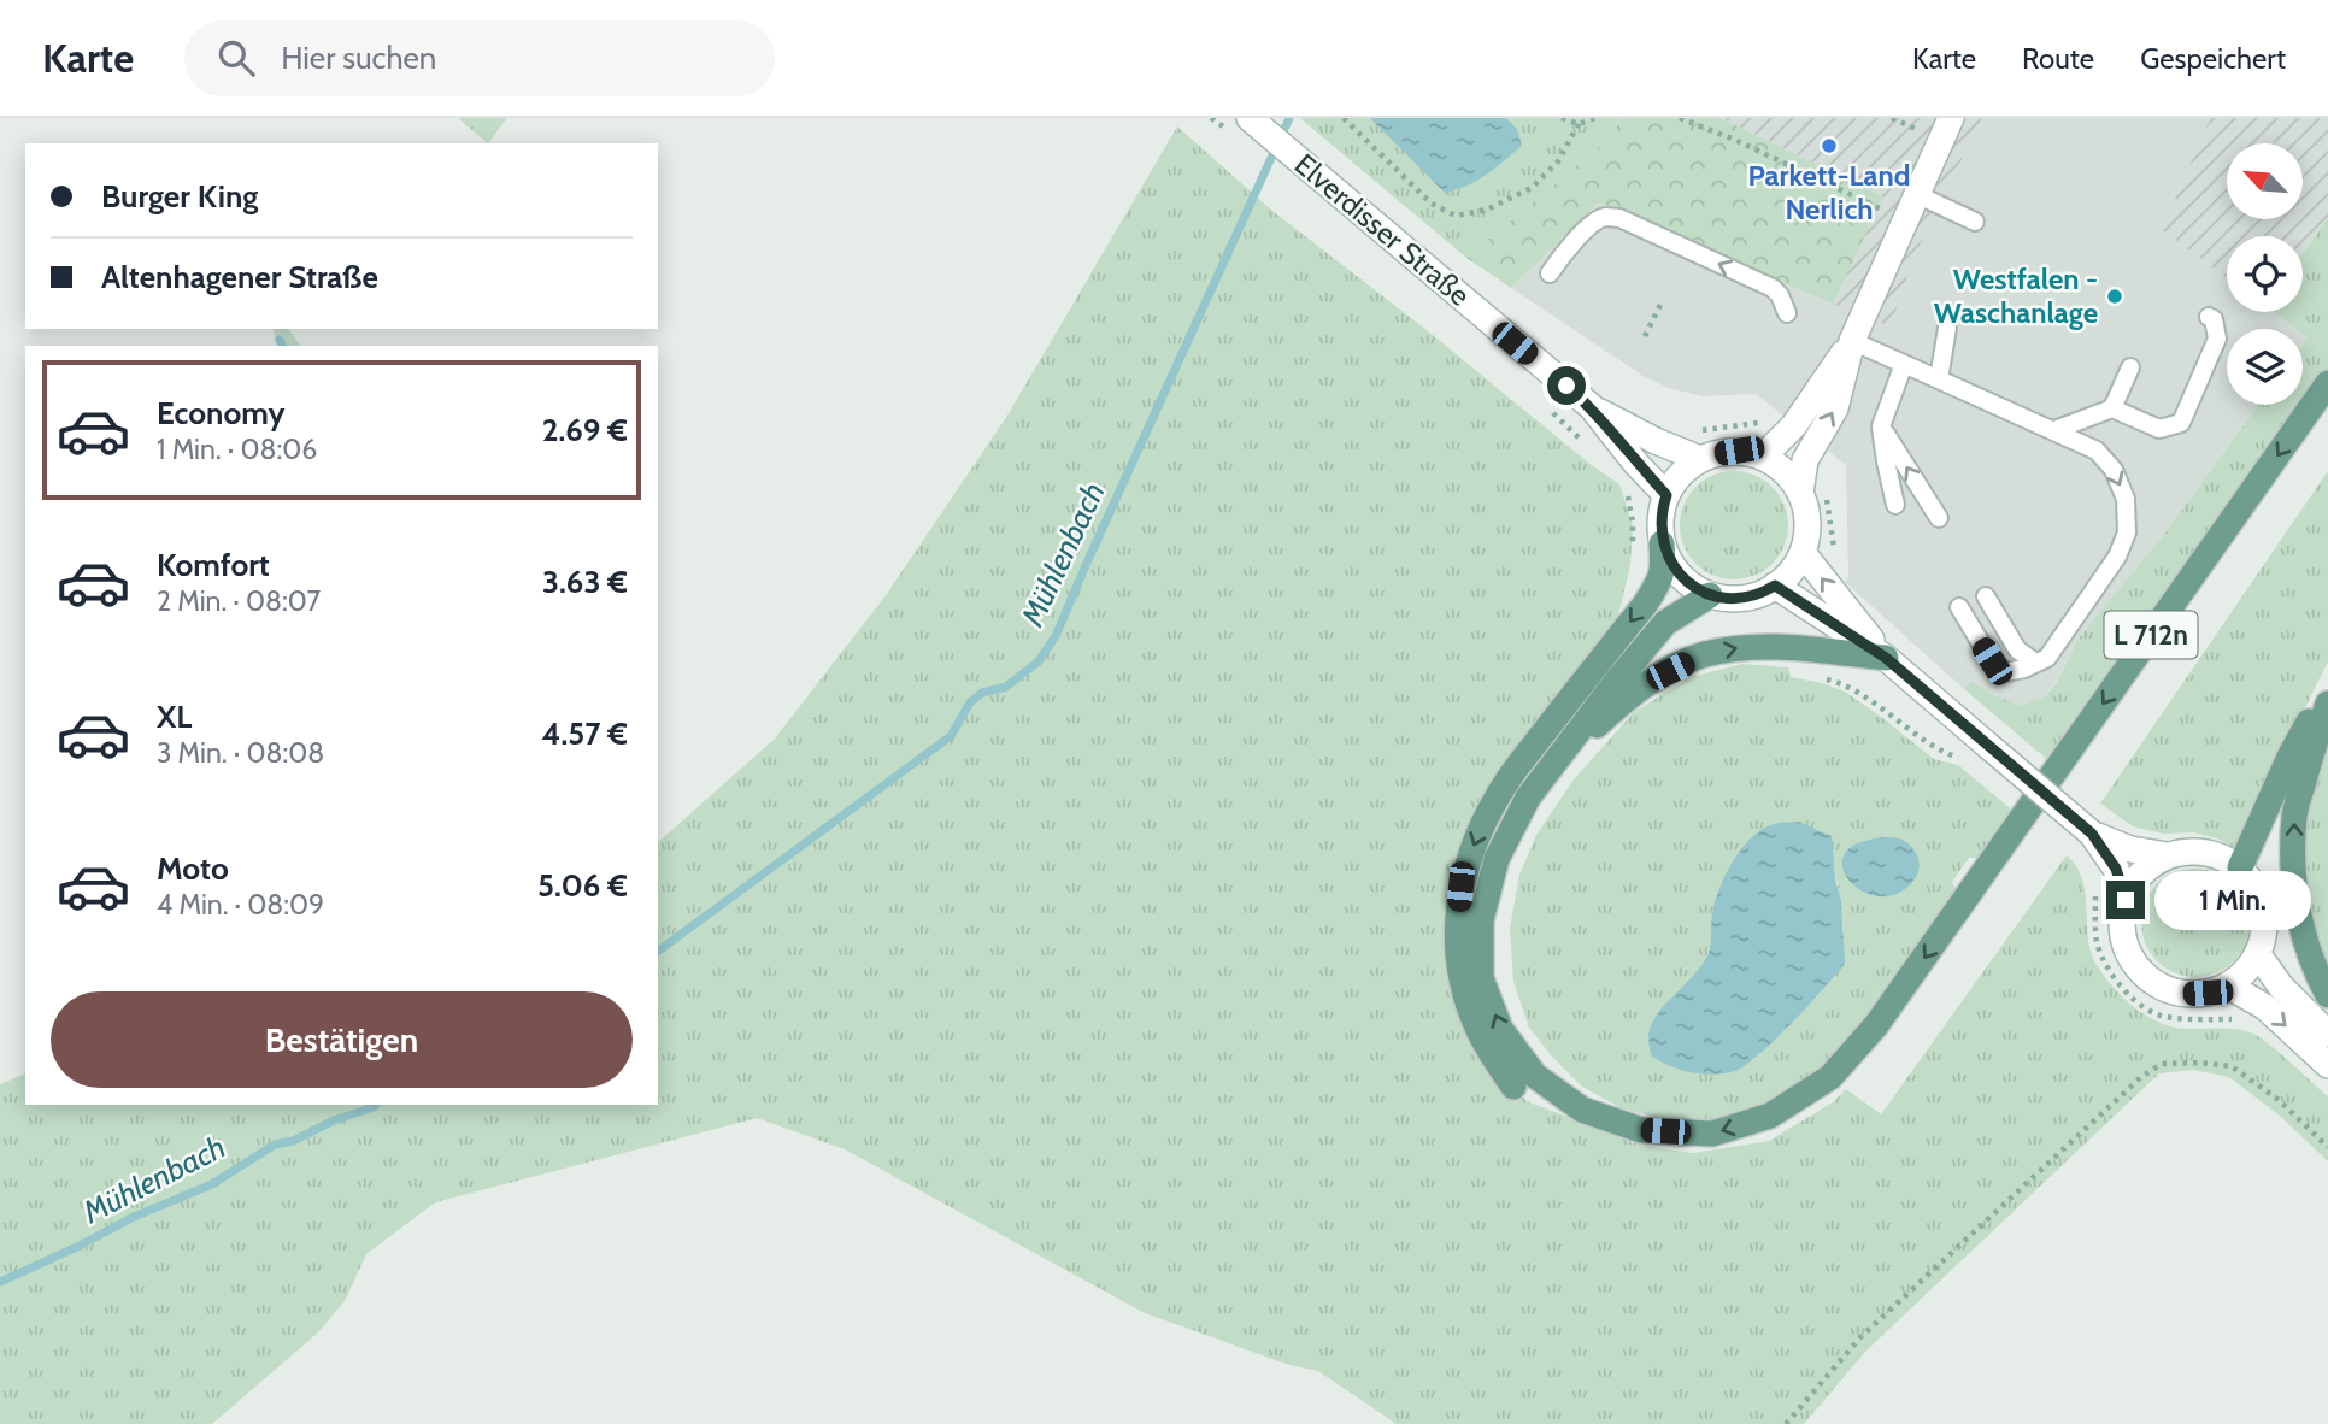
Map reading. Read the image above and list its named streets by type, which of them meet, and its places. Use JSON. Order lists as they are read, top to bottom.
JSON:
{
  "streets": {
    "main road": ["Elverdisser Straße", "L 712n"]
  },
  "water": ["Mühlenbach"],
  "places": ["Parkett-Land Nerlich", "Westfalen - Waschanlage"],
  "north": "top left",
  "page": {
    "header": "Karte",
    "search": "Hier suchen",
    "nav": ["Karte", "Route", "Gespeichert"],
    "banner": ["Burger King", "Altenhagener Straße"],
    "list": [
      {
        "name": "Economy",
        "note": "1 Min. · 08:06",
        "value": "2.69 €"
      },
      {
        "name": "Komfort",
        "note": "2 Min. · 08:07",
        "value": "3.63 €"
      },
      {
        "name": "XL",
        "note": "3 Min. · 08:08",
        "value": "4.57 €"
      },
      {
        "name": "Moto",
        "note": "4 Min. · 08:09",
        "value": "5.06 €"
      }
    ],
    "bubble": "1 Min.",
    "buttons": "Bestätigen"
  }
}
